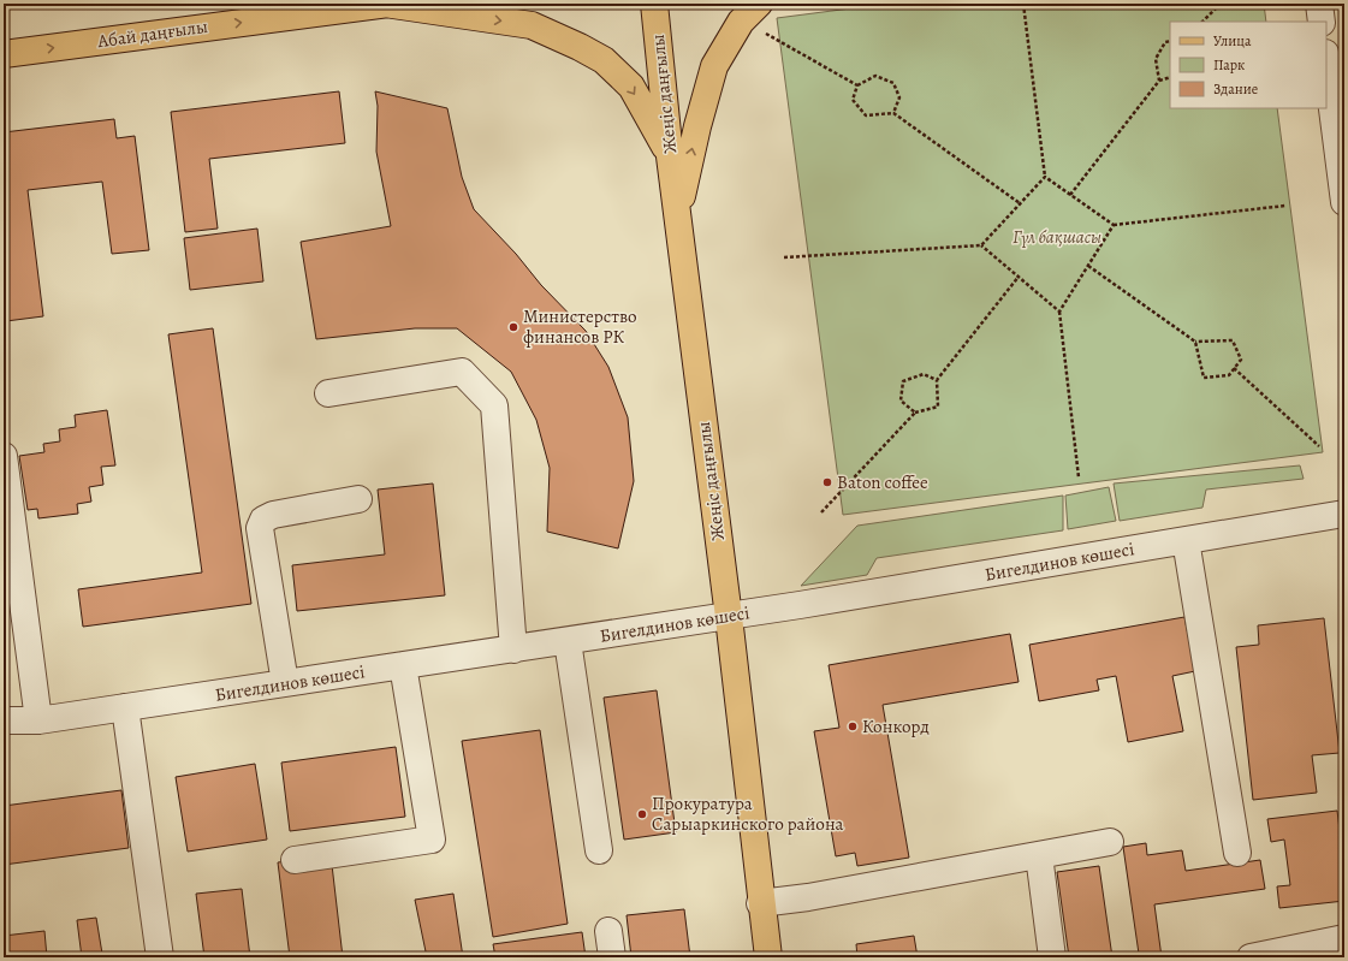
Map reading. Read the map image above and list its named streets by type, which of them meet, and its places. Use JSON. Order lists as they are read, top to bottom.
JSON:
{
  "streets": {
    "main road": ["Абай даңғылы", "Жеңіс даңғылы"],
    "street": ["Бигелдинов көшесі"]
  },
  "crossings": [
    ["Абай даңғылы", "Жеңіс даңғылы"],
    ["Жеңіс даңғылы", "Бигелдинов көшесі"]
  ],
  "one_way": ["Абай даңғылы"],
  "parks": ["Гүл бақшасы"],
  "places": [
    "Министерство финансов РК",
    "Baton coffee",
    "Конкорд",
    "Прокуратура Сарыаркинского района"
  ],
  "legend": ["Улица", "Парк", "Здание"]
}
